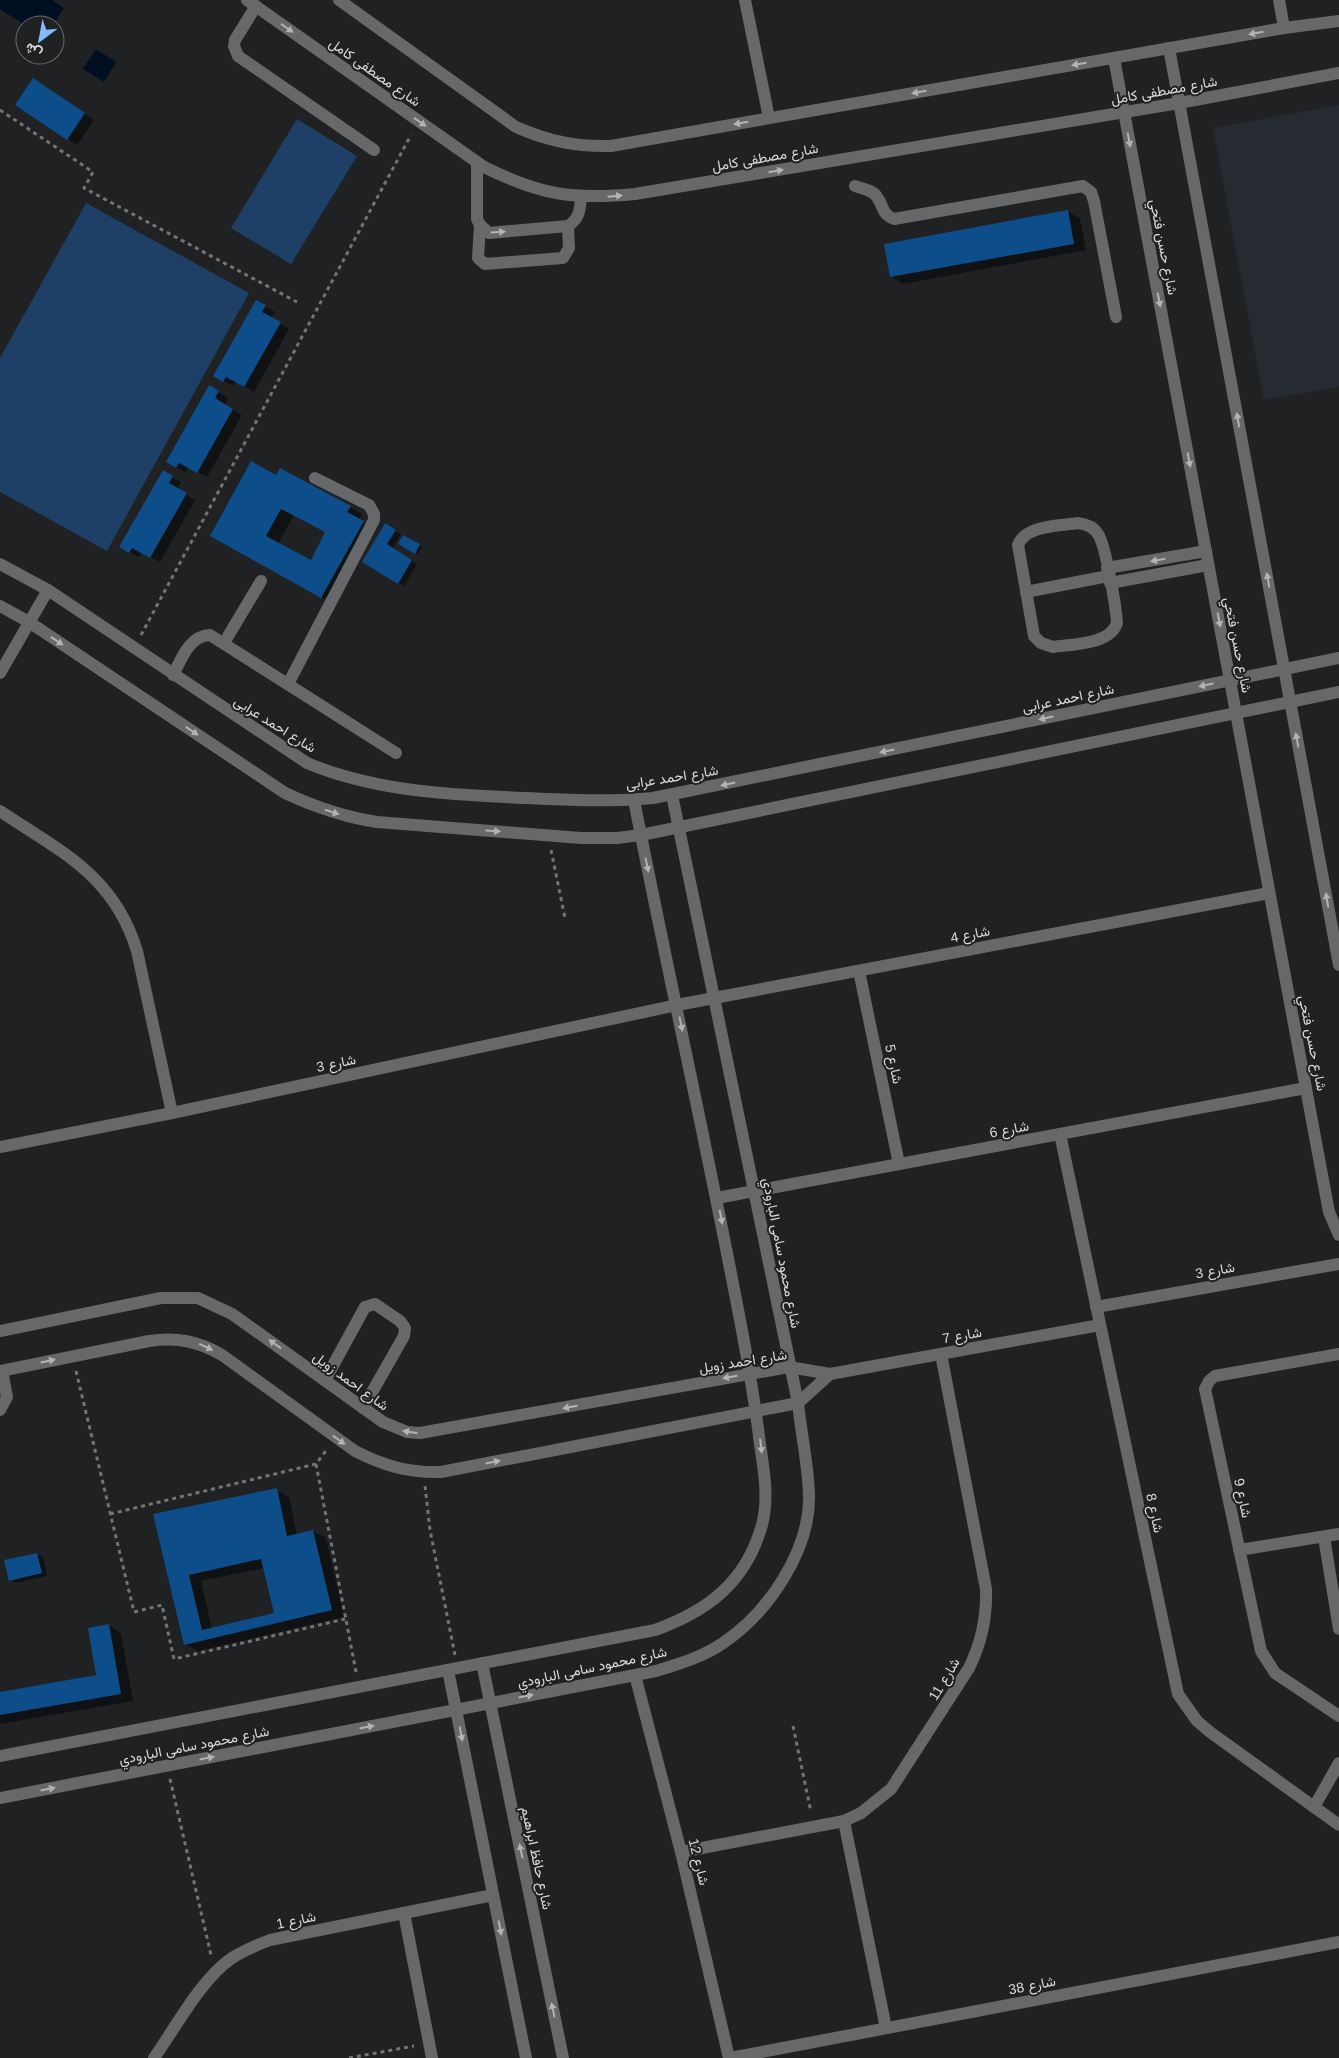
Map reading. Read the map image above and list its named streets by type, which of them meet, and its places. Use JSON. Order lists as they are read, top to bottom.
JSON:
{
  "streets": {
    "street": [
      "شارع مصطفى كامل",
      "شارع حسن فتحي",
      "شارع احمد عرابى",
      "شارع 4",
      "شارع 3",
      "شارع 5",
      "شارع 6",
      "شارع محمود سامى البارودي",
      "شارع 7",
      "شارع احمد زويل",
      "شارع 9",
      "شارع 8",
      "شارع 11",
      "شارع حافظ ابراهيم",
      "شارع 12",
      "شارع 1",
      "شارع 38"
    ]
  },
  "crossings": [
    ["شارع مصطفى كامل", "شارع حسن فتحي"],
    ["شارع حسن فتحي", "شارع احمد عرابى"],
    ["شارع حسن فتحي", "شارع 4"],
    ["شارع حسن فتحي", "شارع 6"],
    ["شارع احمد عرابى", "شارع محمود سامى البارودي"],
    ["شارع 4", "شارع 3"],
    ["شارع 4", "شارع 5"],
    ["شارع 4", "شارع محمود سامى البارودي"],
    ["شارع 3", "شارع محمود سامى البارودي"],
    ["شارع 3", "شارع 8"],
    ["شارع 5", "شارع 6"],
    ["شارع 6", "شارع محمود سامى البارودي"],
    ["شارع 6", "شارع 8"],
    ["شارع محمود سامى البارودي", "شارع احمد زويل"],
    ["شارع محمود سامى البارودي", "شارع حافظ ابراهيم"],
    ["شارع محمود سامى البارودي", "شارع 12"],
    ["شارع 7", "شارع احمد زويل"],
    ["شارع 7", "شارع 8"],
    ["شارع 7", "شارع 11"],
    ["شارع 11", "شارع 12"],
    ["شارع 12", "شارع 38"]
  ],
  "north": "bottom left"
}
